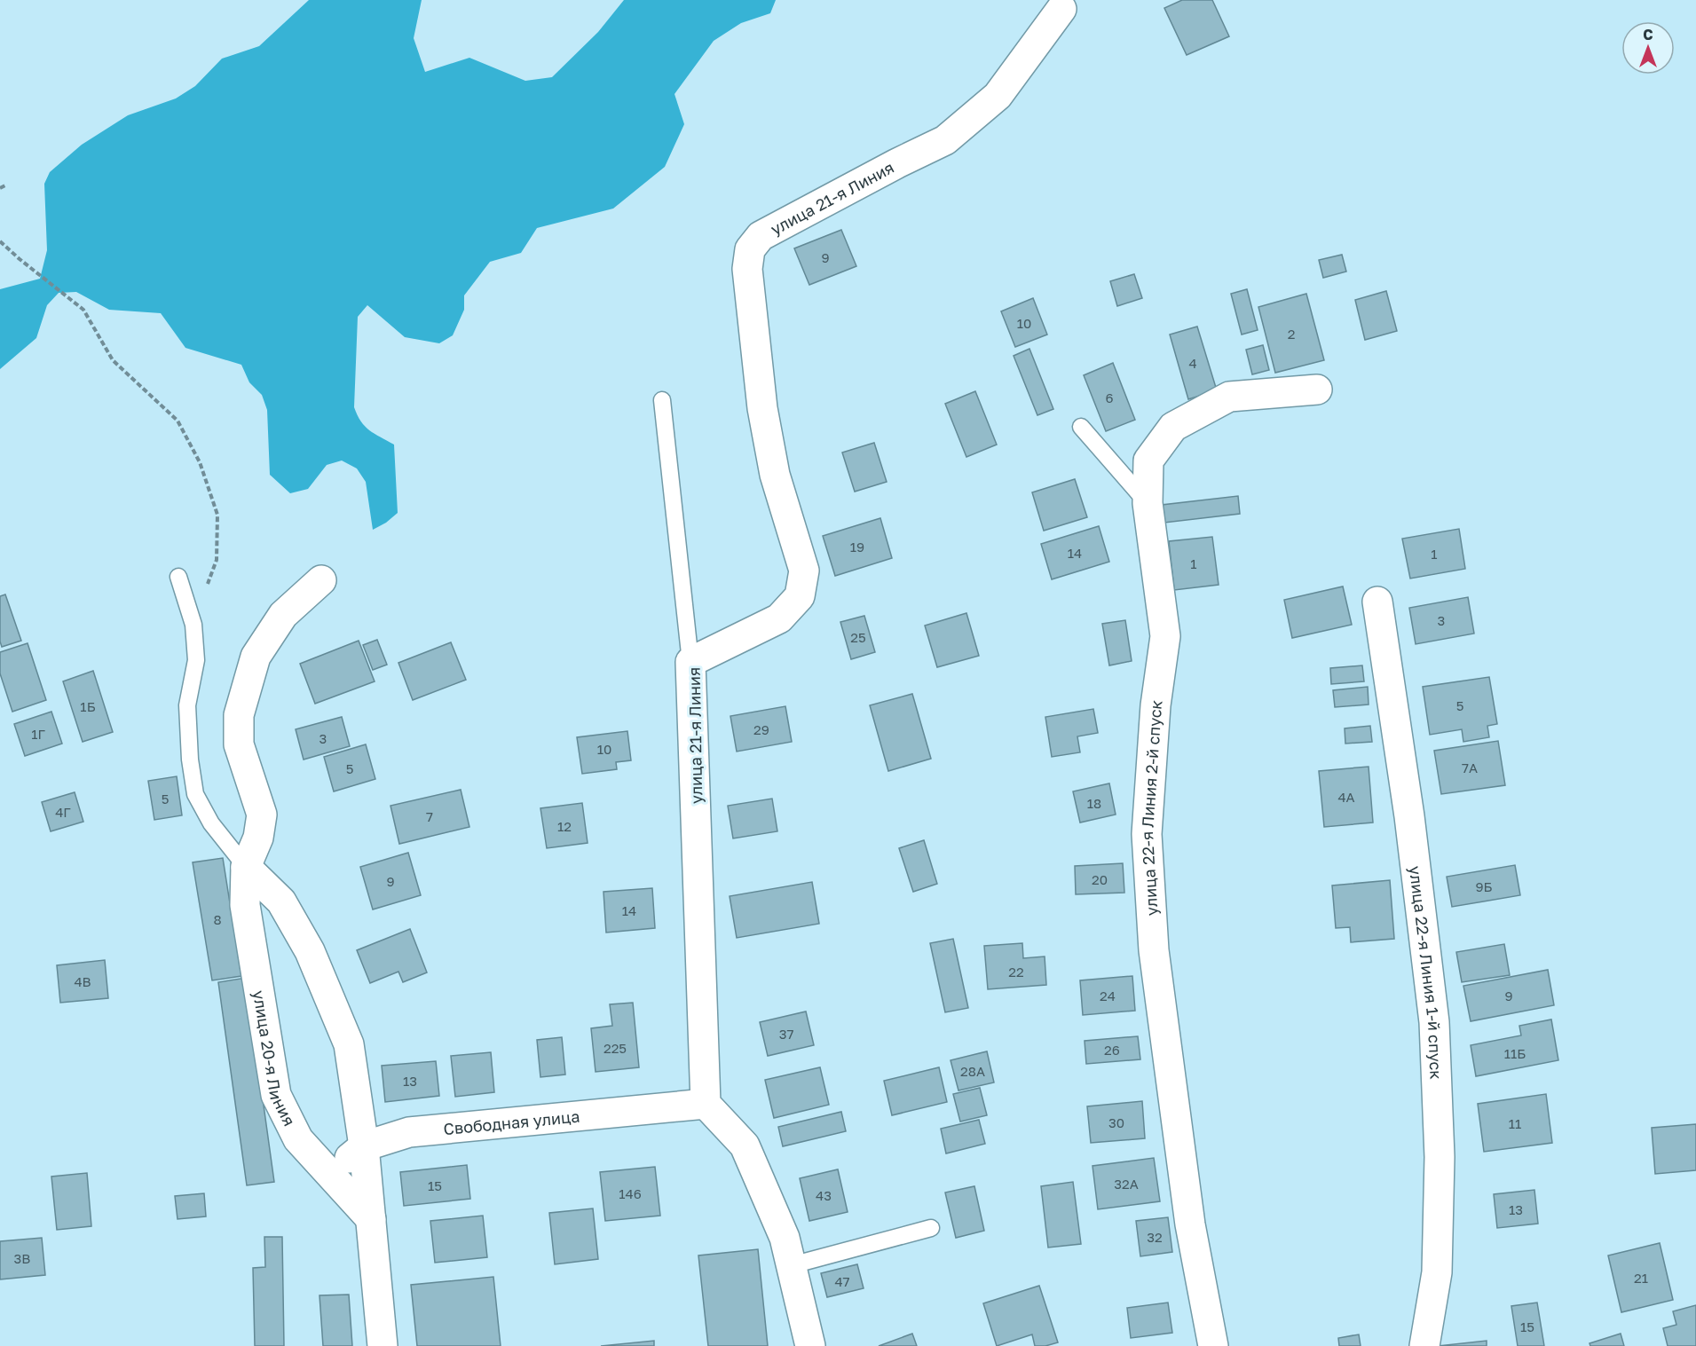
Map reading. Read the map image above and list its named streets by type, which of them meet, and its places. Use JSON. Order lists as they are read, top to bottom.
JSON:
{
  "streets": {
    "street": [
      "улица 21-я Линия",
      "улица 22-я Линия 2-й спуск",
      "улица 22-я Линия 1-й спуск",
      "улица 20-я Линия",
      "Свободная улица"
    ]
  },
  "crossings": [
    ["улица 21-я Линия", "Свободная улица"],
    ["улица 20-я Линия", "Свободная улица"]
  ],
  "house_numbers": [
    "9",
    "10",
    "2",
    "4",
    "6",
    "19",
    "14",
    "1",
    "1",
    "3",
    "25",
    "5",
    "1Б",
    "29",
    "1Г",
    "3",
    "10",
    "7А",
    "5",
    "4А",
    "5",
    "18",
    "4Г",
    "7",
    "12",
    "20",
    "9",
    "9Б",
    "14",
    "8",
    "22",
    "4В",
    "24",
    "9",
    "37",
    "225",
    "26",
    "11Б",
    "28А",
    "13",
    "30",
    "11",
    "32А",
    "15",
    "146",
    "43",
    "13",
    "32",
    "3В",
    "21",
    "47",
    "15"
  ],
  "north": "top"
}
